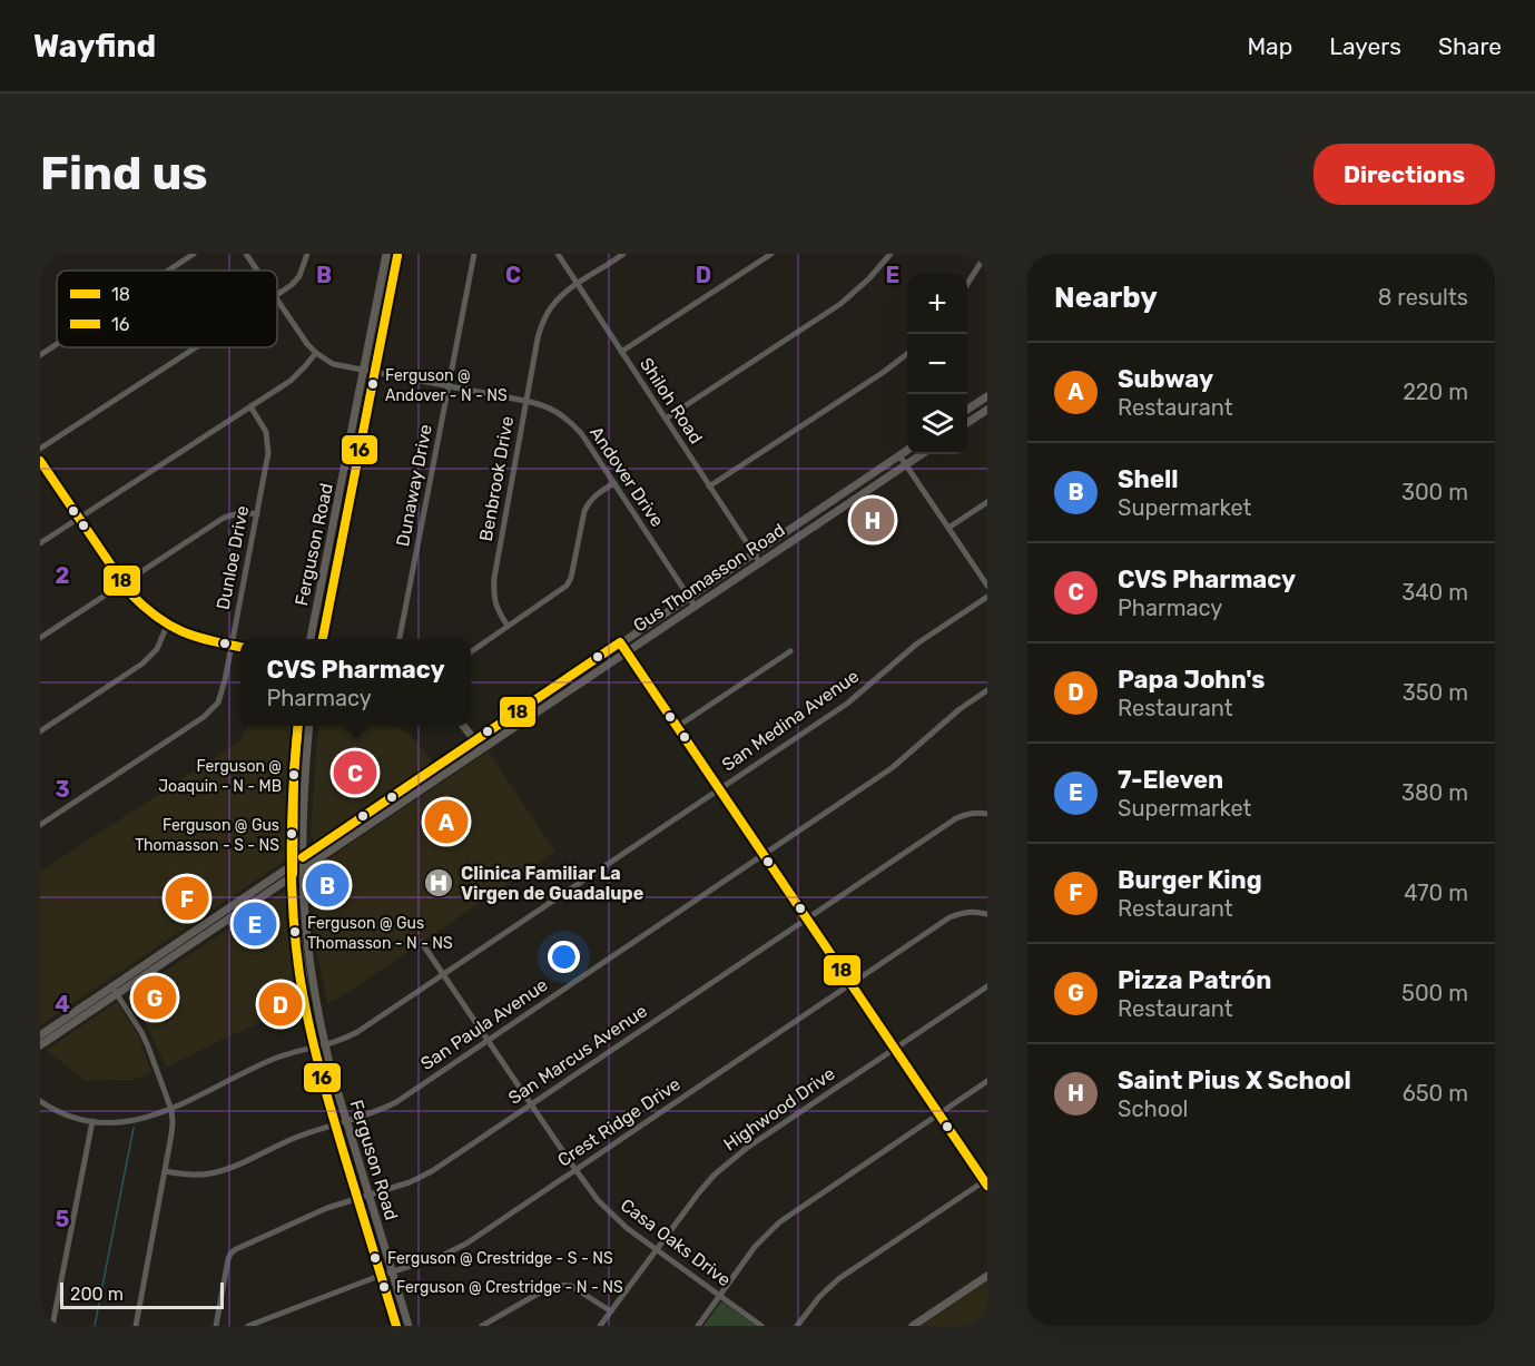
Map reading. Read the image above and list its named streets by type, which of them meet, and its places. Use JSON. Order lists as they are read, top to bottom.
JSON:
{
  "streets": {
    "main road": ["Ferguson Road", "Gus Thomasson Road"],
    "street": [
      "Shiloh Road",
      "Andover Drive",
      "Benbrook Drive",
      "Dunaway Drive",
      "Dunloe Drive",
      "San Medina Avenue",
      "San Paula Avenue",
      "San Marcus Avenue",
      "Highwood Drive",
      "Crest Ridge Drive",
      "Casa Oaks Drive"
    ]
  },
  "crossings": [
    ["Shiloh Road", "Benbrook Drive"],
    ["Shiloh Road", "Gus Thomasson Road"],
    ["Andover Drive", "Benbrook Drive"],
    ["Andover Drive", "Dunaway Drive"],
    ["Andover Drive", "Ferguson Road"],
    ["Andover Drive", "Gus Thomasson Road"],
    ["Ferguson Road", "Gus Thomasson Road"],
    ["Ferguson Road", "San Medina Avenue"],
    ["Ferguson Road", "San Paula Avenue"],
    ["Ferguson Road", "San Marcus Avenue"],
    ["Ferguson Road", "Crest Ridge Drive"],
    ["San Medina Avenue", "Casa Oaks Drive"],
    ["San Paula Avenue", "Casa Oaks Drive"],
    ["San Marcus Avenue", "Casa Oaks Drive"],
    ["Highwood Drive", "Casa Oaks Drive"],
    ["Crest Ridge Drive", "Casa Oaks Drive"]
  ],
  "places": {
    "other": [
      "Ferguson @ Andover - N - NS",
      "Ferguson @ Joaquin - N - MB",
      "Ferguson @ Gus Thomasson - S - NS",
      "Ferguson @ Gus Thomasson - N - NS",
      "Ferguson @ Crestridge - S - NS",
      "Ferguson @ Crestridge - N - NS"
    ],
    "hospital": ["Clinica Familiar La Virgen de Guadalupe"]
  },
  "lines": ["transit line 16", "transit line 18"],
  "legend": ["18", "16"],
  "scale_bar": "200 m",
  "page": {
    "header": "Wayfind",
    "nav": ["Map", "Layers", "Share"],
    "buttons": "Directions",
    "title": "Find us",
    "heading": ["Nearby", "8 results"],
    "map_buttons": ["+", "−"],
    "list": [
      {
        "mark": "A",
        "name": "Subway",
        "note": "Restaurant",
        "value": "220 m"
      },
      {
        "mark": "B",
        "name": "Shell",
        "note": "Supermarket",
        "value": "300 m"
      },
      {
        "mark": "C",
        "name": "CVS Pharmacy",
        "note": "Pharmacy",
        "value": "340 m"
      },
      {
        "mark": "D",
        "name": "Papa John's",
        "note": "Restaurant",
        "value": "350 m"
      },
      {
        "mark": "E",
        "name": "7-Eleven",
        "note": "Supermarket",
        "value": "380 m"
      },
      {
        "mark": "F",
        "name": "Burger King",
        "note": "Restaurant",
        "value": "470 m"
      },
      {
        "mark": "G",
        "name": "Pizza Patrón",
        "note": "Restaurant",
        "value": "500 m"
      },
      {
        "mark": "H",
        "name": "Saint Pius X School",
        "note": "School",
        "value": "650 m"
      }
    ],
    "pins": [
      "H",
      "C",
      "A",
      "B",
      "F",
      "E",
      "G",
      "D"
    ],
    "popup": ["CVS Pharmacy", "Pharmacy"],
    "scale": "200 m"
  },
  "grid": {
    "columns": [
      "B",
      "C",
      "D",
      "E"
    ],
    "rows": [
      "2",
      "3",
      "4",
      "5"
    ]
  }
}
